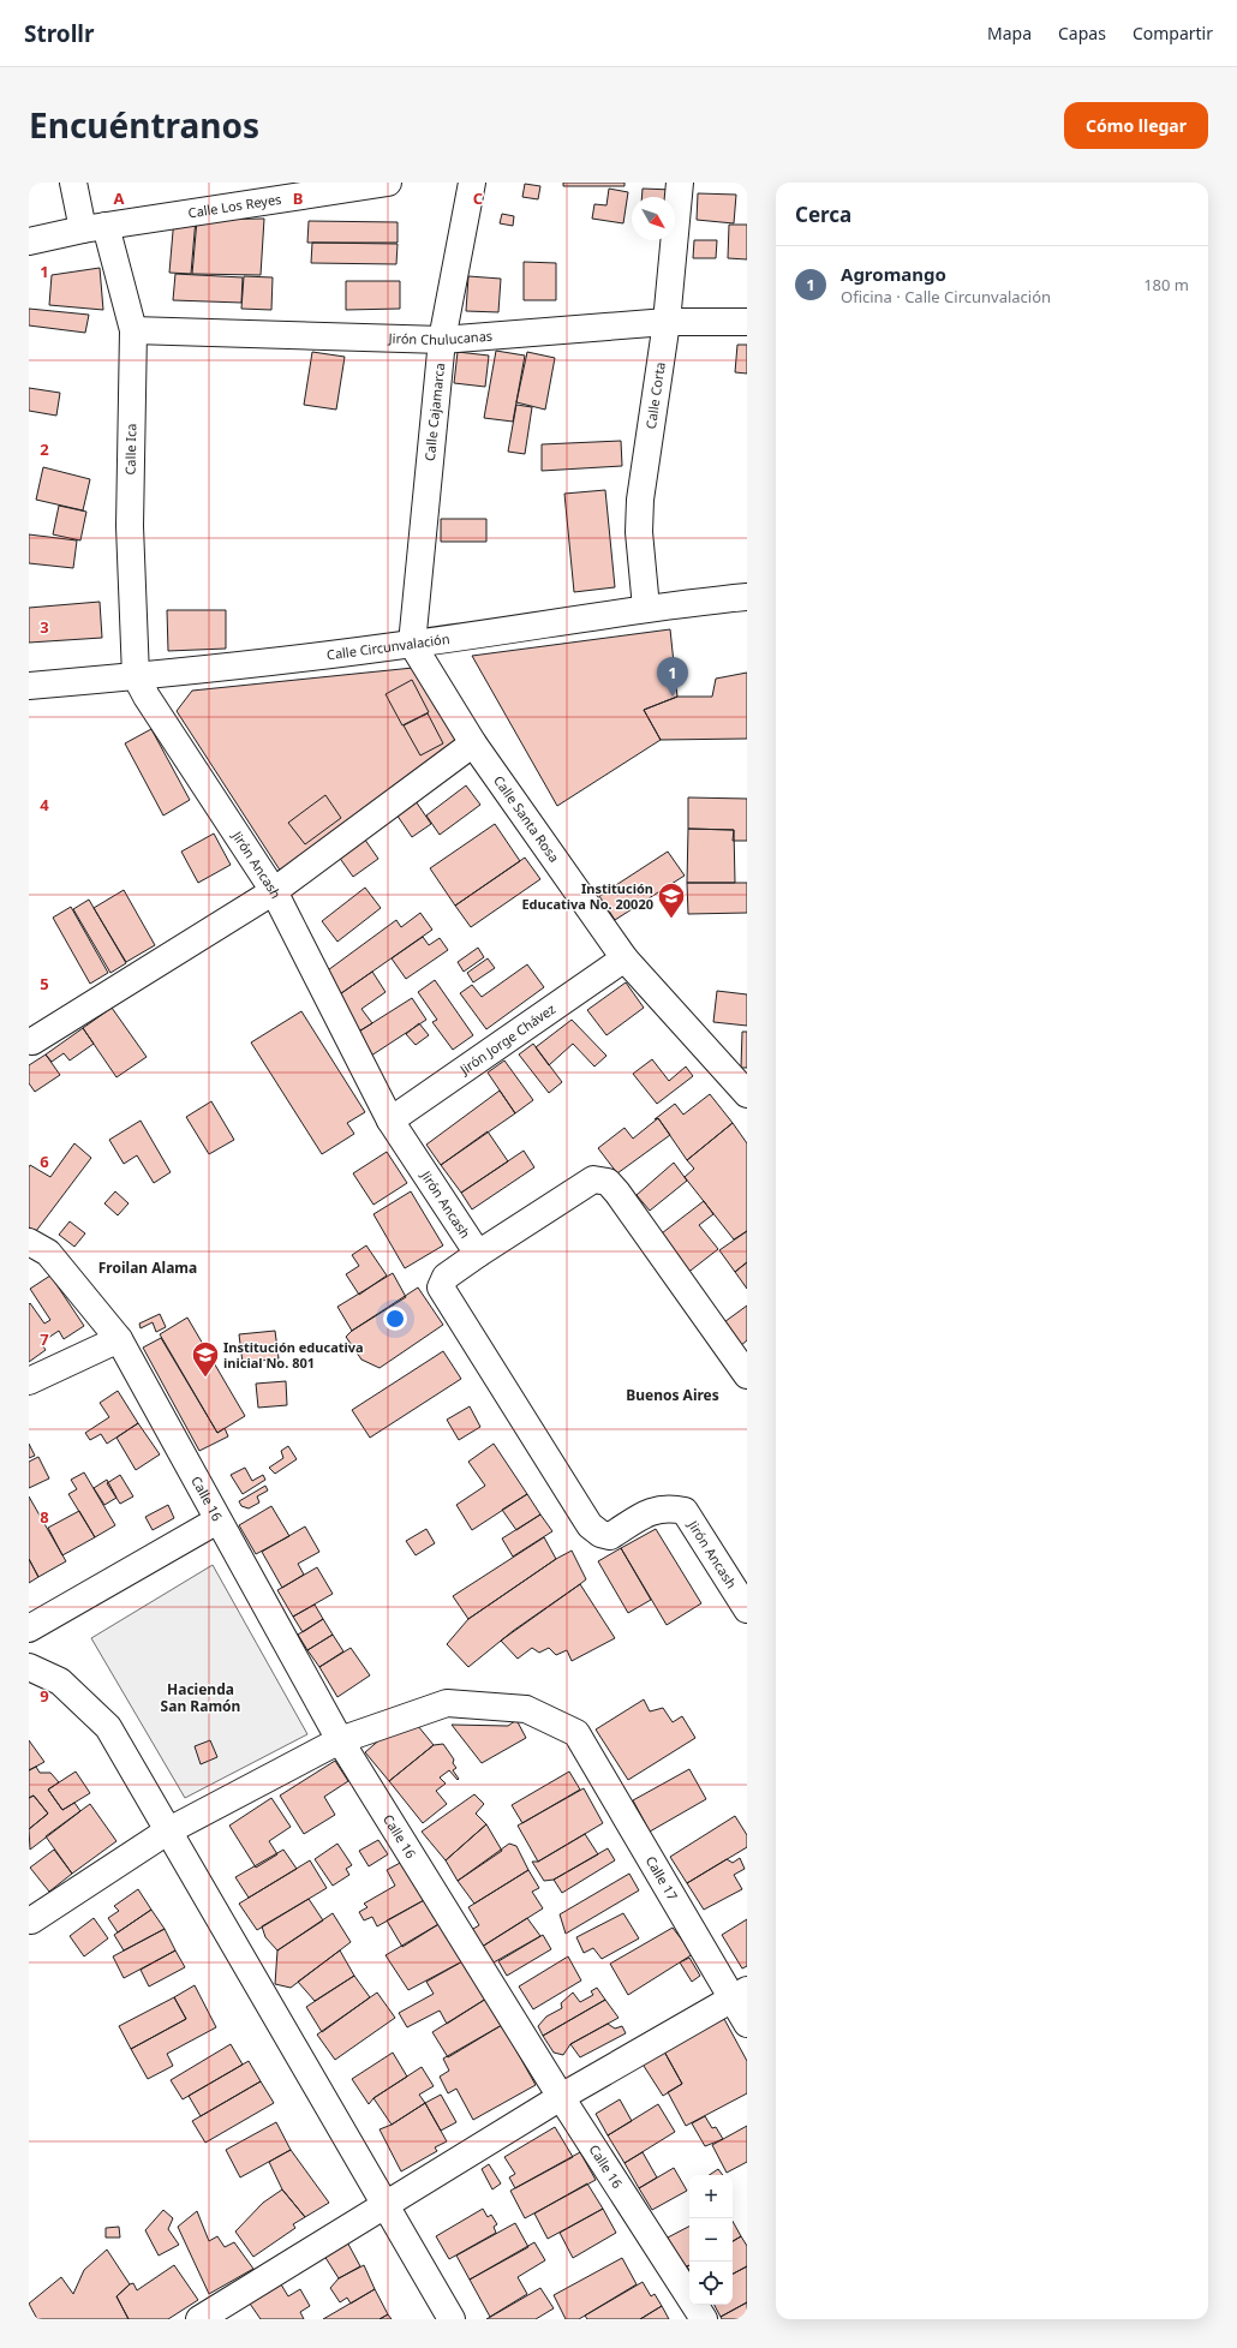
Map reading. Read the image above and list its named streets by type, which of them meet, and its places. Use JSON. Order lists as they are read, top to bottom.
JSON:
{
  "streets": {
    "street": [
      "Calle Los Reyes",
      "Jirón Chulucanas",
      "Calle Corta",
      "Calle Cajamarca",
      "Calle Ica",
      "Calle Circunvalación",
      "Calle Santa Rosa",
      "Jirón Ancash",
      "Jirón Jorge Chávez",
      "Calle 16",
      "Calle 17"
    ]
  },
  "crossings": [
    ["Calle Los Reyes", "Calle Ica"],
    ["Jirón Chulucanas", "Calle Corta"],
    ["Jirón Chulucanas", "Calle Cajamarca"],
    ["Jirón Chulucanas", "Calle Ica"],
    ["Calle Corta", "Calle Circunvalación"],
    ["Calle Cajamarca", "Calle Circunvalación"],
    ["Calle Cajamarca", "Calle Santa Rosa"],
    ["Calle Ica", "Calle Circunvalación"],
    ["Calle Ica", "Jirón Ancash"],
    ["Calle Circunvalación", "Calle Santa Rosa"],
    ["Calle Circunvalación", "Jirón Ancash"],
    ["Calle Santa Rosa", "Jirón Jorge Chávez"],
    ["Jirón Ancash", "Jirón Jorge Chávez"],
    ["Calle 16", "Calle 17"]
  ],
  "districts": ["Froilan Alama", "Buenos Aires", "Hacienda San Ramón"],
  "places": {
    "school or university": ["Institución Educativa No. 20020", "Institución educativa inicial No. 801"]
  },
  "north": "bottom right",
  "page": {
    "header": "Strollr",
    "nav": ["Mapa", "Capas", "Compartir"],
    "title": "Encuéntranos",
    "buttons": "Cómo llegar",
    "heading": "Cerca",
    "list": [
      {
        "mark": "1",
        "name": "Agromango",
        "note": "Oficina · Calle Circunvalación",
        "value": "180 m"
      }
    ],
    "pins": "1",
    "map_buttons": ["+", "−"]
  },
  "grid": {
    "columns": ["A", "B", "C"],
    "rows": [
      "1",
      "2",
      "3",
      "4",
      "5",
      "6",
      "7",
      "8",
      "9"
    ]
  }
}
